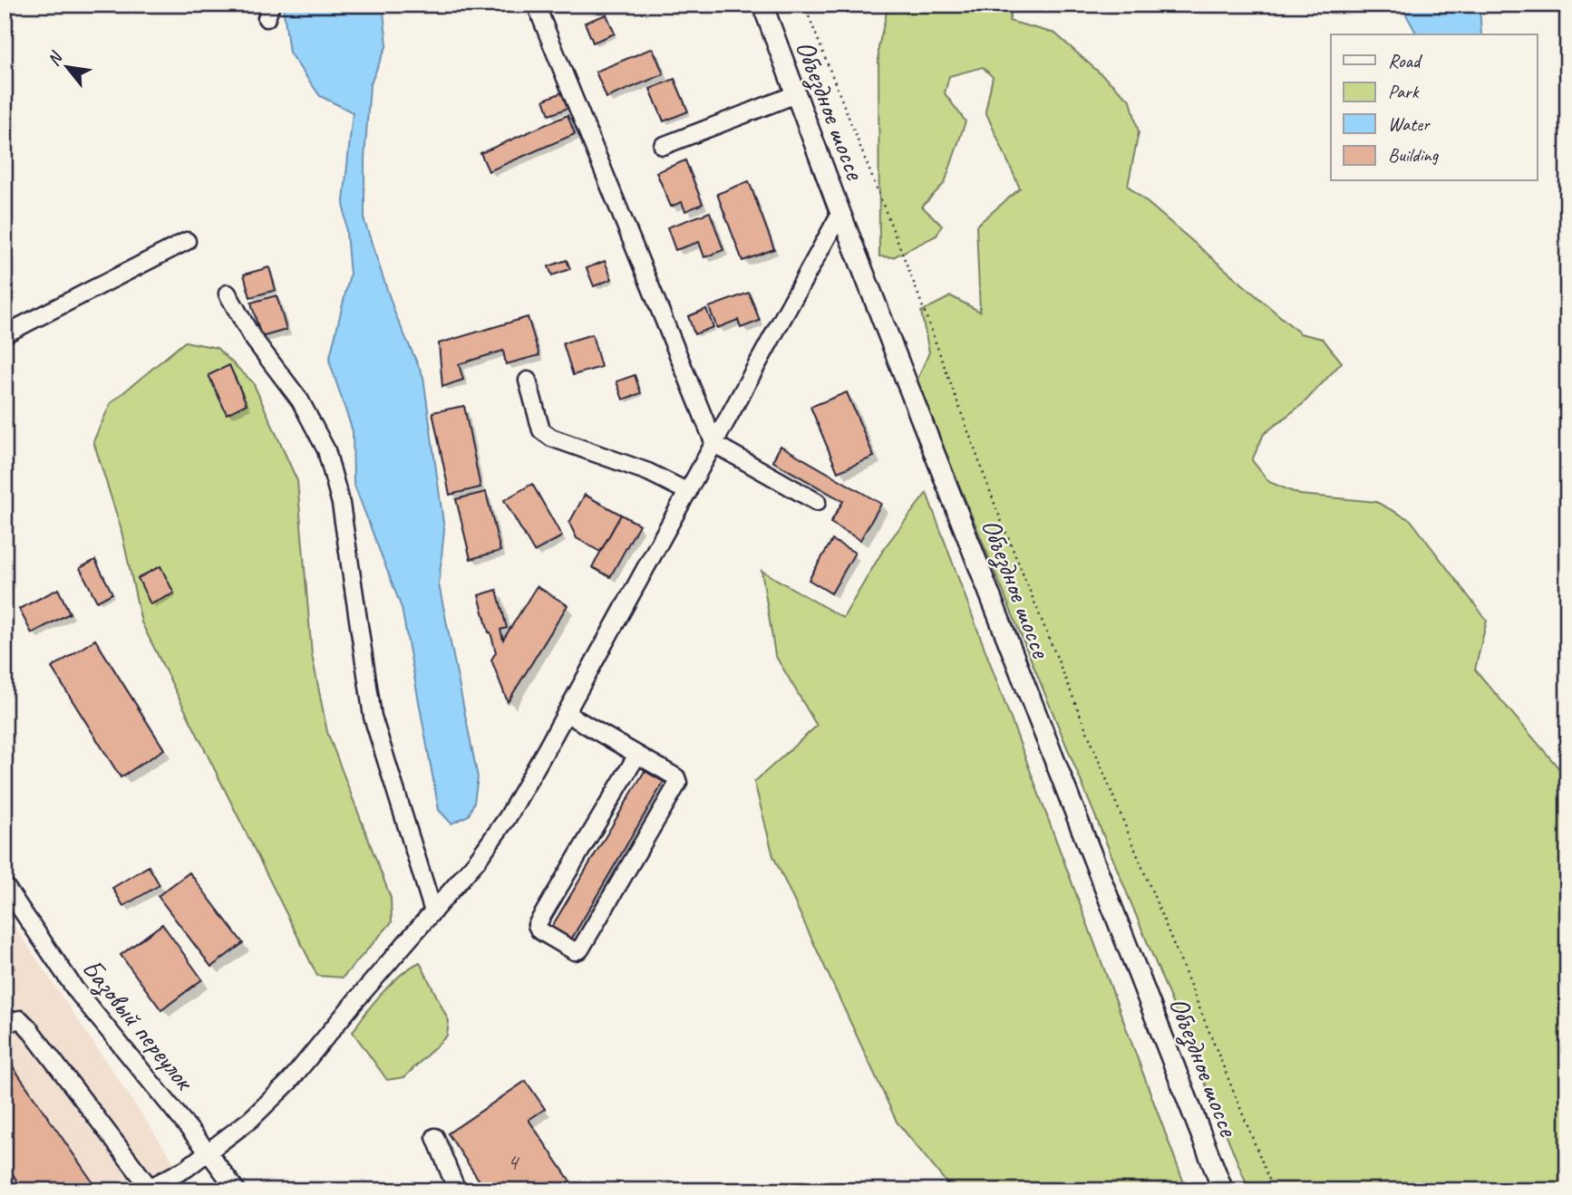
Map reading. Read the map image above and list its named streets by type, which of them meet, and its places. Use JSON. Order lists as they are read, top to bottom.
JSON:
{
  "streets": {
    "main road": ["Объездное шоссе"],
    "street": ["Базовый переулок"]
  },
  "house_numbers": ["4"],
  "legend": [
    "Road",
    "Park",
    "Water",
    "Building"
  ],
  "north": "top left"
}
